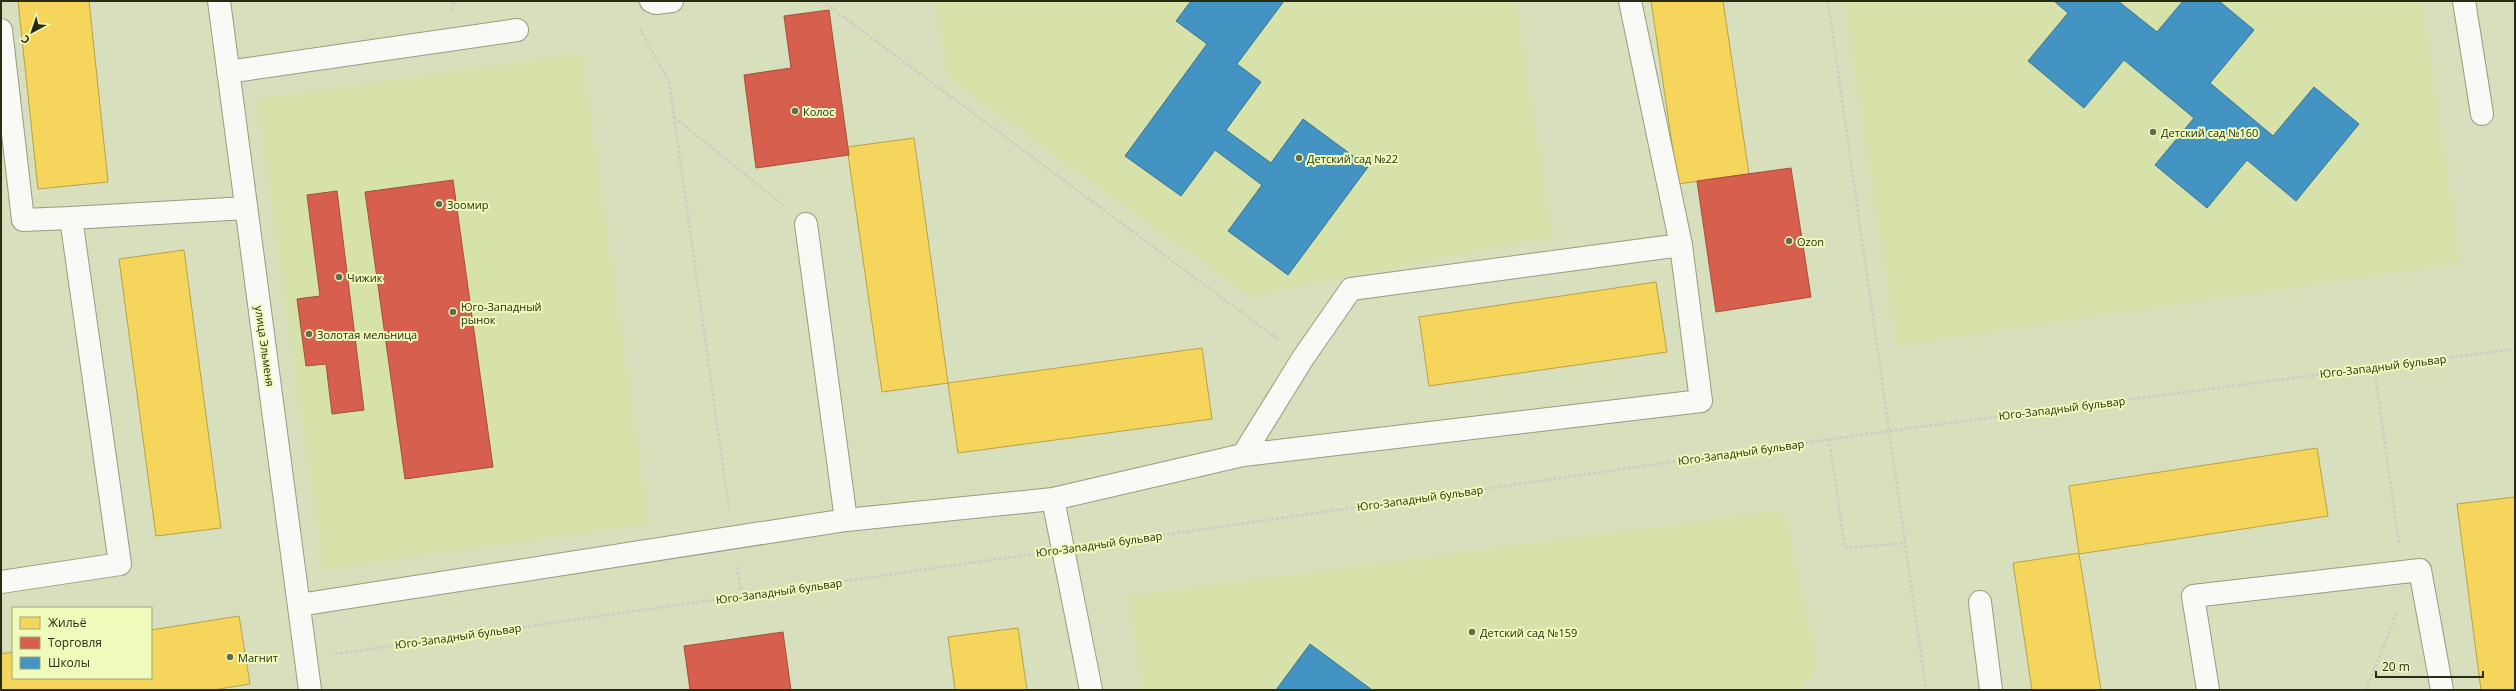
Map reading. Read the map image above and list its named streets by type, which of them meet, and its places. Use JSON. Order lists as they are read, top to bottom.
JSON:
{
  "streets": {
    "street": ["улица Эльменя"],
    "path": ["Юго-Западный бульвар"]
  },
  "places": [
    "Колос",
    "Детский сад №160",
    "Детский сад №22",
    "Зоомир",
    "Ozon",
    "Чижик",
    "Юго-Западный рынок",
    "Золотая мельница",
    "Детский сад №159",
    "Магнит"
  ],
  "legend": ["Жильё", "Торговля", "Школы"],
  "scale_bar": "20 m",
  "north": "bottom left"
}
